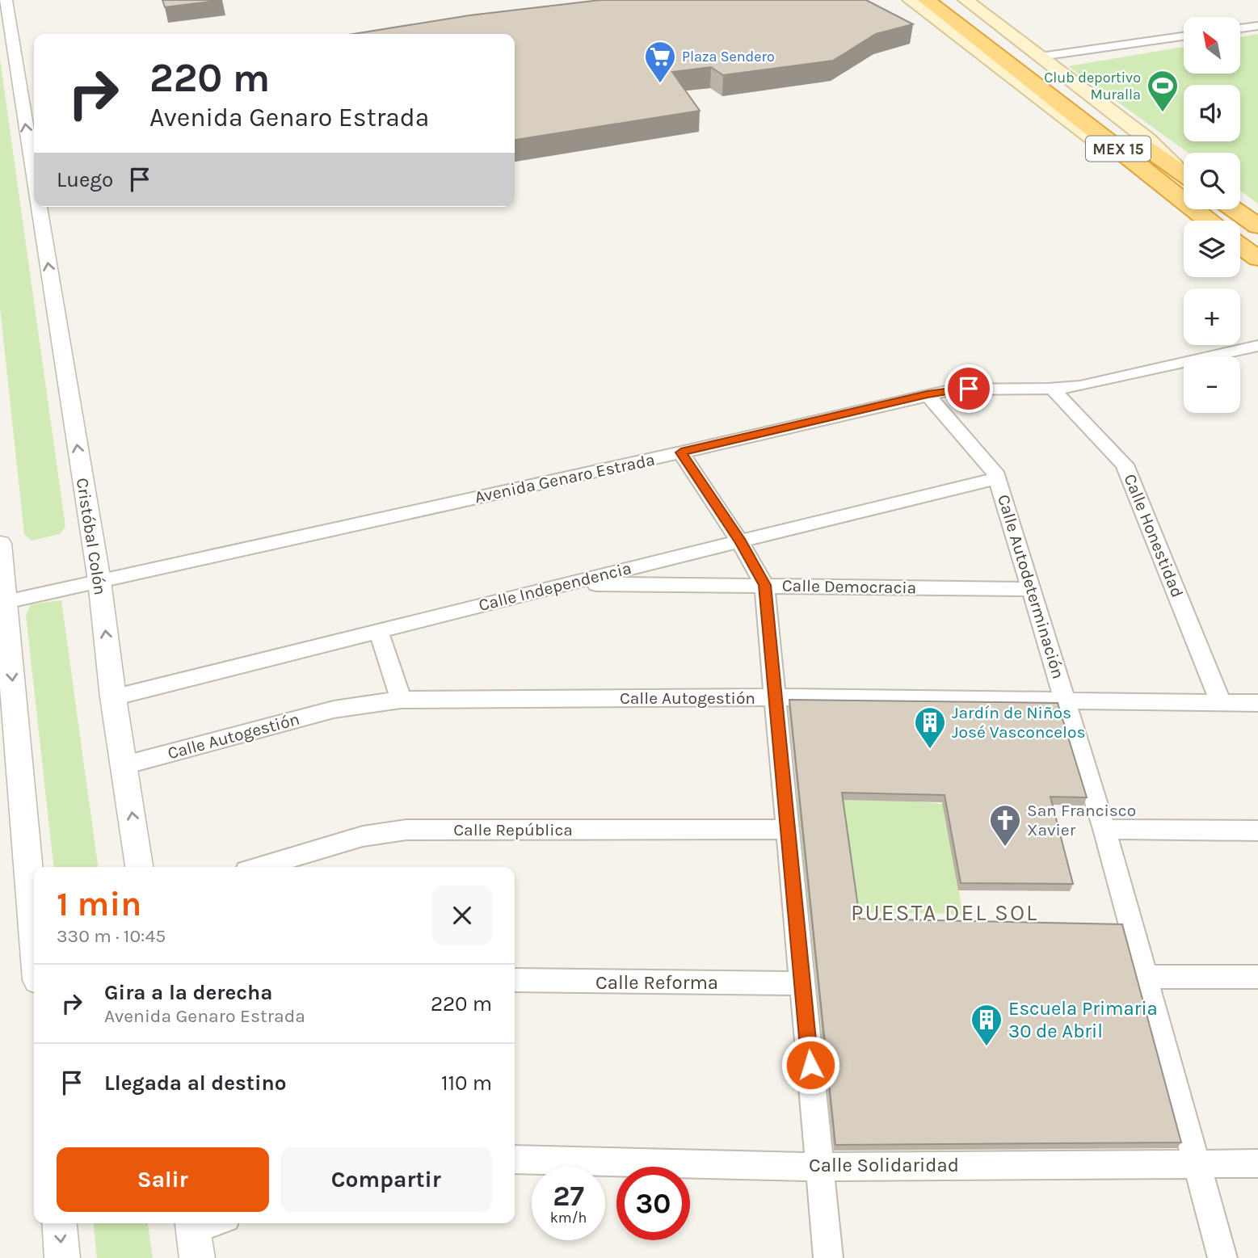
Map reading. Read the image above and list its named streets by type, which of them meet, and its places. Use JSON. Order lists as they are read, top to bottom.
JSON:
{
  "streets": {
    "highway": ["MEX 15"],
    "street": [
      "Avenida Genaro Estrada",
      "Calle Honestidad",
      "Cristóbal Colón",
      "Calle Independencia",
      "Calle Democracia",
      "Calle Autodeterminación",
      "Calle Autogestión",
      "Calle República",
      "Calle Reforma",
      "Calle Solidaridad"
    ]
  },
  "crossings": [
    ["Avenida Genaro Estrada", "Calle Honestidad"],
    ["Avenida Genaro Estrada", "Cristóbal Colón"],
    ["Avenida Genaro Estrada", "Calle Autodeterminación"],
    ["Calle Honestidad", "Calle Autogestión"],
    ["Cristóbal Colón", "Calle Independencia"],
    ["Cristóbal Colón", "Calle Autogestión"],
    ["Calle Independencia", "Calle Democracia"],
    ["Calle Independencia", "Calle Autodeterminación"],
    ["Calle Democracia", "Calle Autodeterminación"],
    ["Calle Autodeterminación", "Calle Autogestión"],
    ["Calle Autodeterminación", "Calle Solidaridad"]
  ],
  "districts": ["PUESTA DEL SOL"],
  "places": {
    "supermarket": ["Plaza Sendero"],
    "sports": ["Club deportivo Muralla"],
    "building": ["Jardín de Niños José Vasconcelos", "Escuela Primaria 30 de Abril"],
    "church": ["San Francisco Xavier"]
  },
  "north": "top left",
  "page": {
    "map_buttons": ["+", "−"],
    "turn": ["220 m", "Avenida Genaro Estrada"],
    "then": "Luego",
    "heading": ["1 min", "330 m · 10:45"],
    "list": [
      {
        "name": "Gira a la derecha",
        "note": "Avenida Genaro Estrada",
        "value": "220 m"
      },
      {
        "name": "Llegada al destino",
        "value": "110 m"
      }
    ],
    "buttons": ["Salir", "Compartir"],
    "speed": "27 km/h",
    "limit": "30"
  }
}
